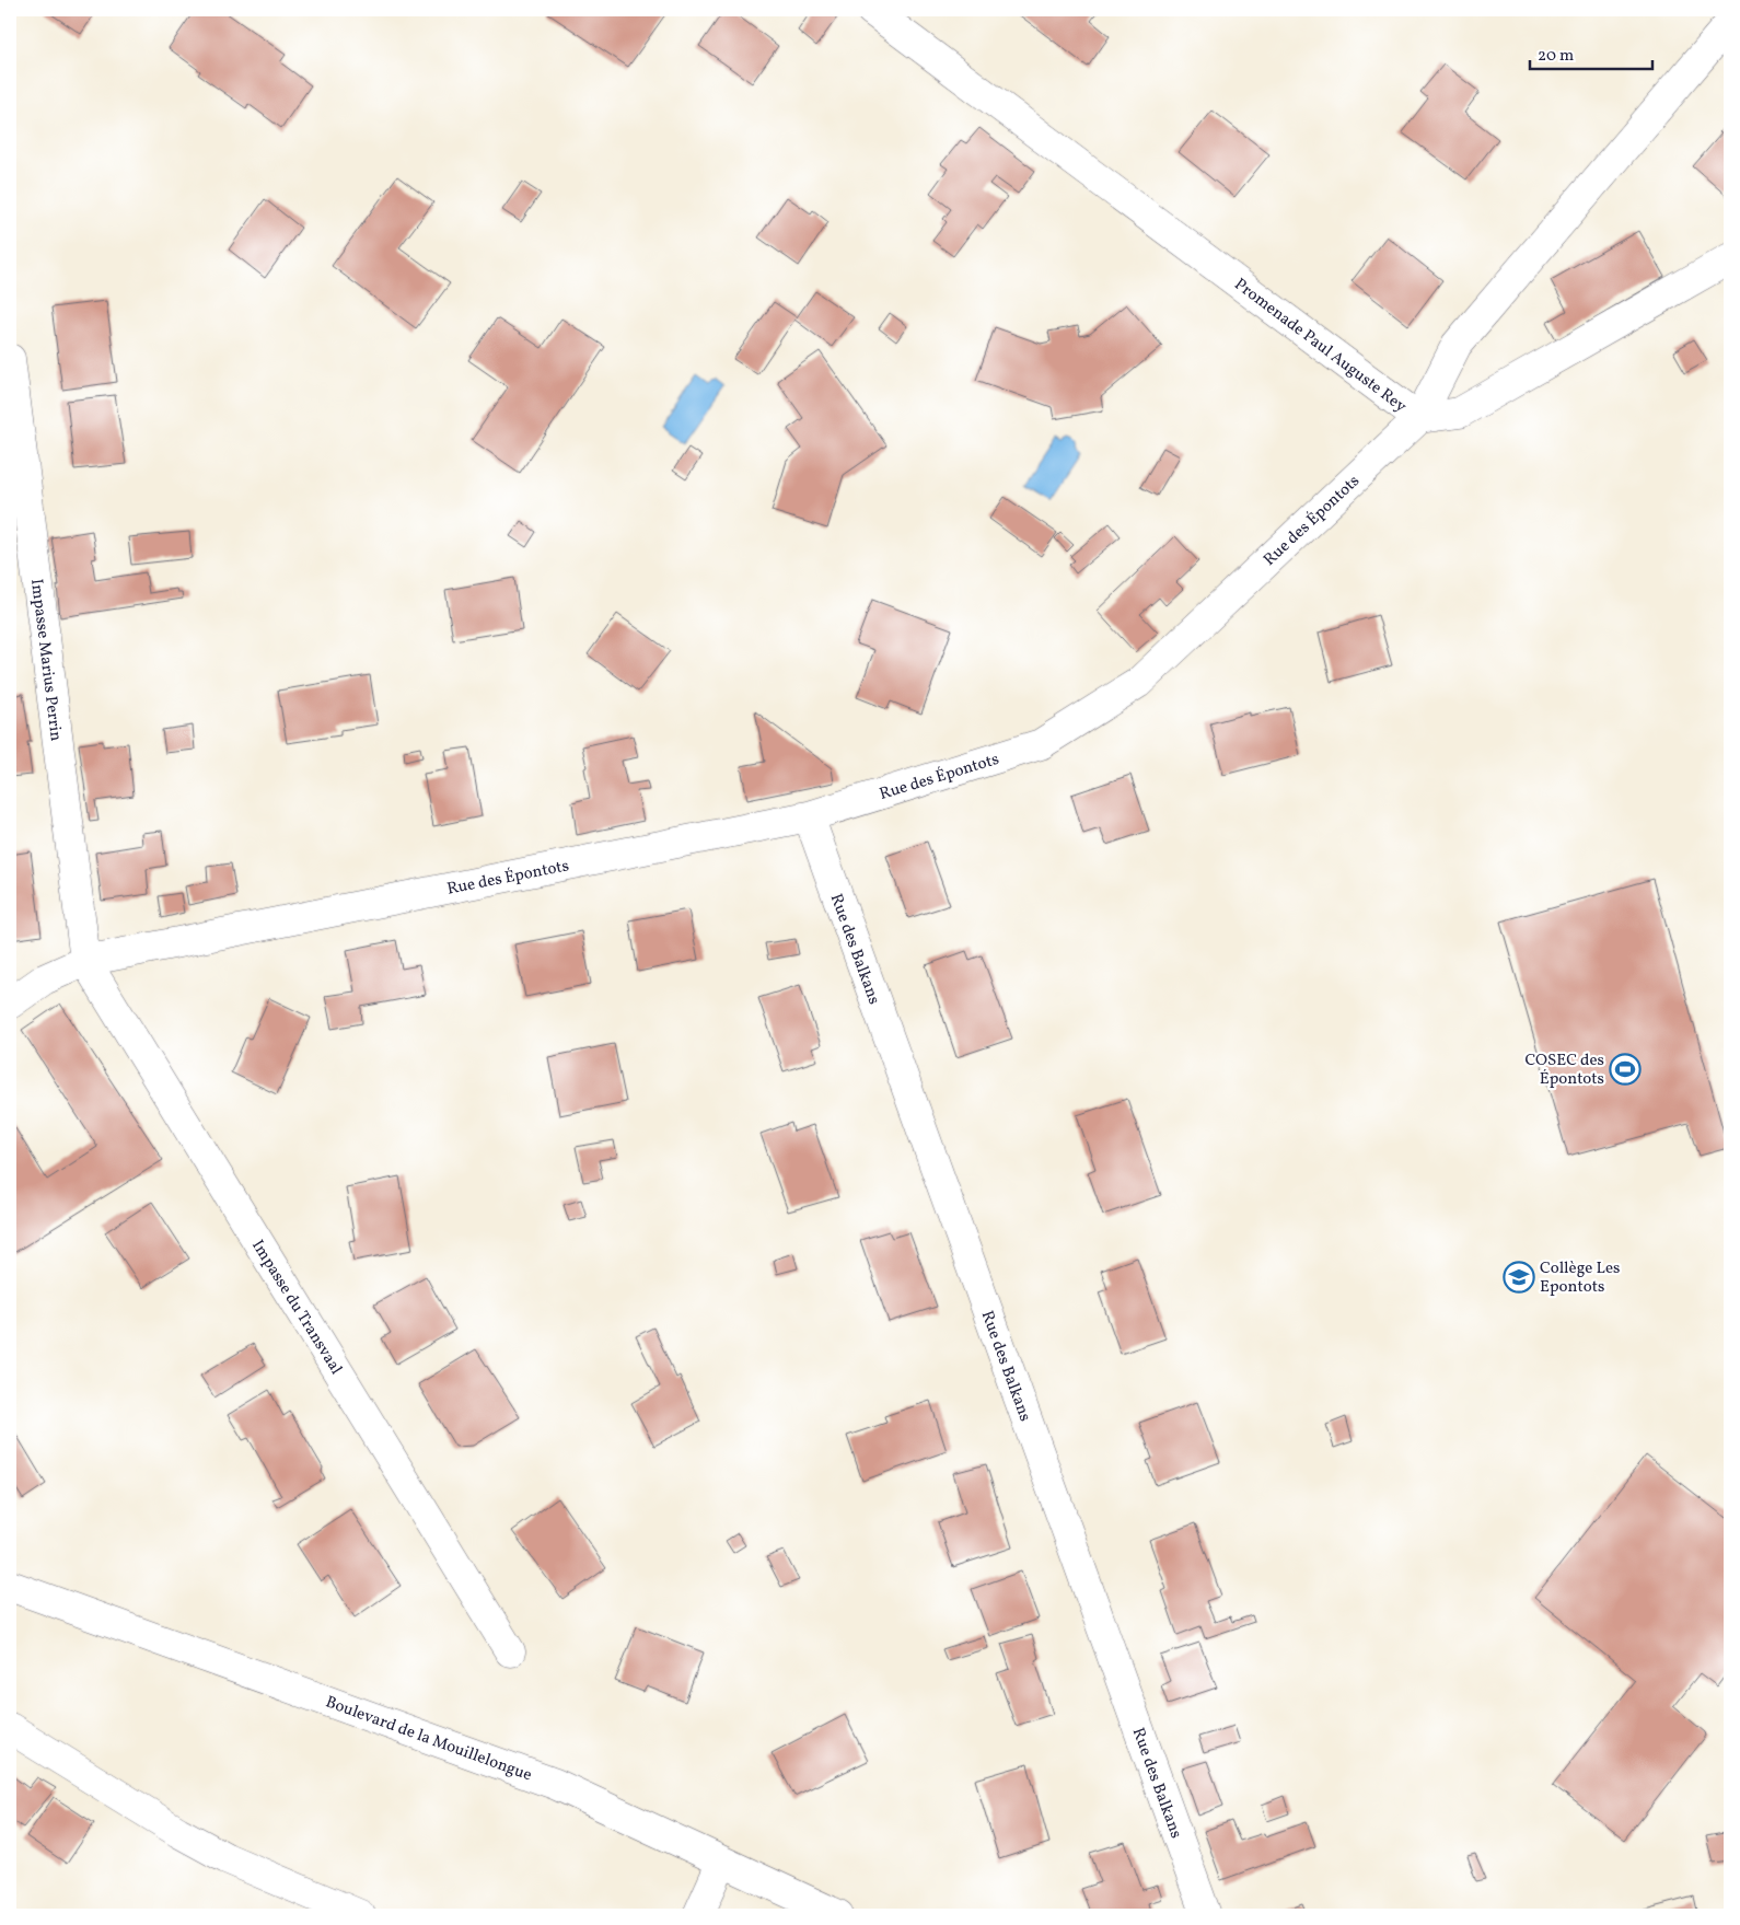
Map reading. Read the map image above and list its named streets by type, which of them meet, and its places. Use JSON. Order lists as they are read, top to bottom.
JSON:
{
  "streets": {
    "street": [
      "Promenade Paul Auguste Rey",
      "Rue des Épontots",
      "Impasse Marius Perrin",
      "Rue des Balkans",
      "Impasse du Transvaal",
      "Boulevard de la Mouillelongue"
    ]
  },
  "crossings": [
    ["Promenade Paul Auguste Rey", "Rue des Épontots"],
    ["Rue des Épontots", "Impasse Marius Perrin"],
    ["Rue des Épontots", "Rue des Balkans"],
    ["Rue des Épontots", "Impasse du Transvaal"],
    ["Impasse Marius Perrin", "Impasse du Transvaal"]
  ],
  "places": {
    "sports": ["COSEC des Épontots"],
    "school or university": ["Collège Les Epontots"]
  },
  "scale_bar": "20 m"
}
